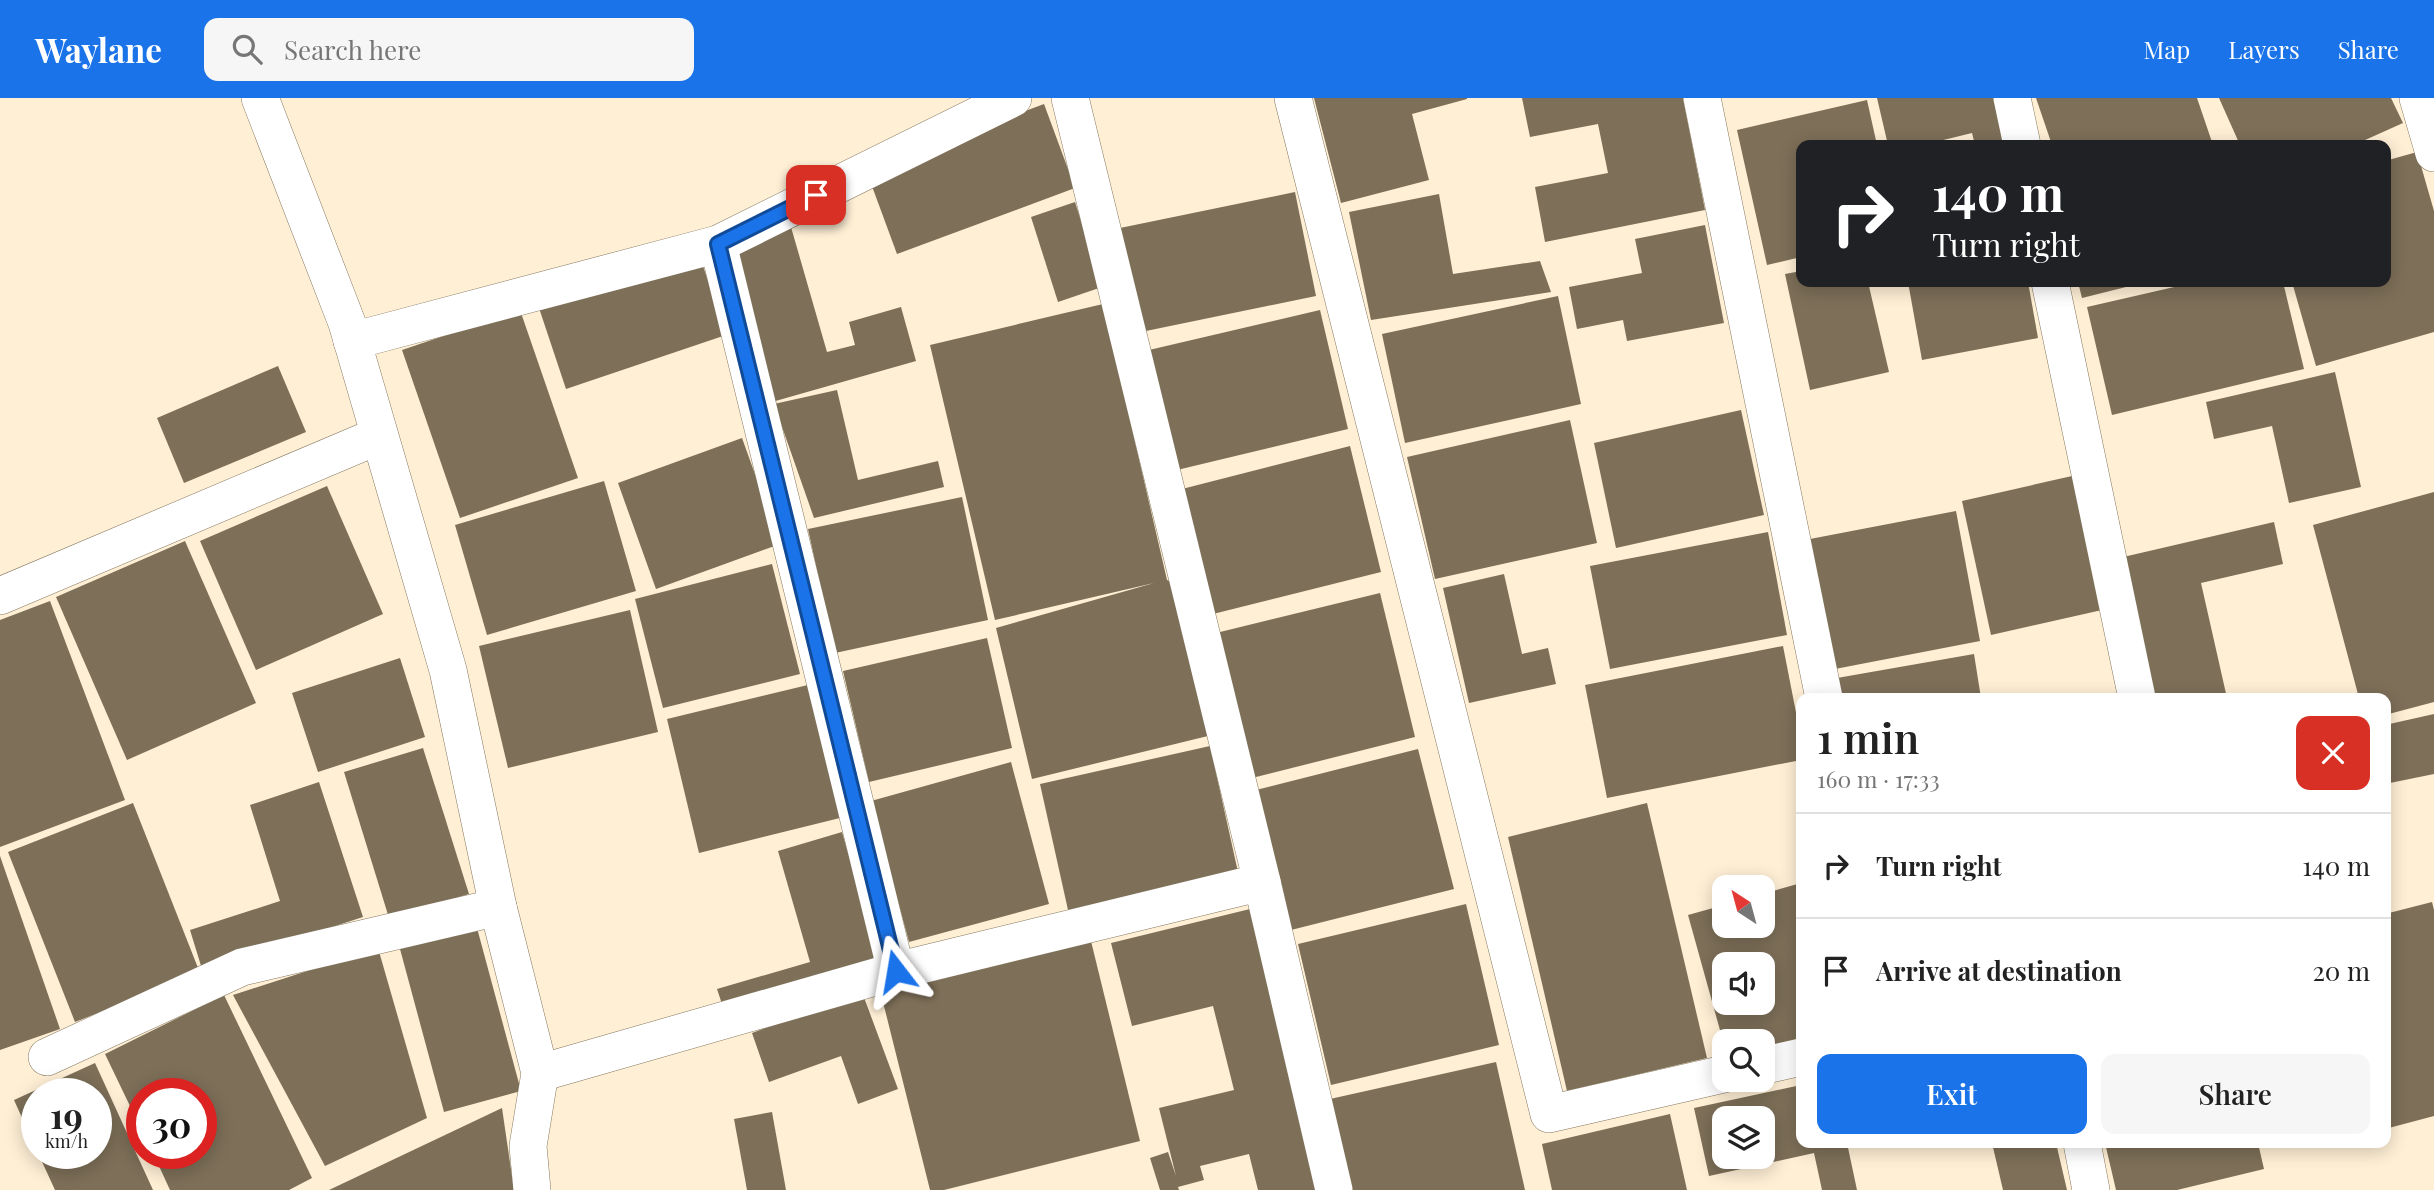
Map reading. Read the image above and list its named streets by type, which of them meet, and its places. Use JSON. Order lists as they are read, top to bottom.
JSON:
{
  "north": "top left",
  "page": {
    "header": "Waylane",
    "search": "Search here",
    "nav": ["Map", "Layers", "Share"],
    "turn": ["140 m", "Turn right"],
    "heading": ["1 min", "160 m · 17:33"],
    "list": [
      {
        "name": "Turn right",
        "value": "140 m"
      },
      {
        "name": "Arrive at destination",
        "value": "20 m"
      }
    ],
    "buttons": ["Exit", "Share"],
    "speed": "19 km/h",
    "limit": "30"
  }
}
